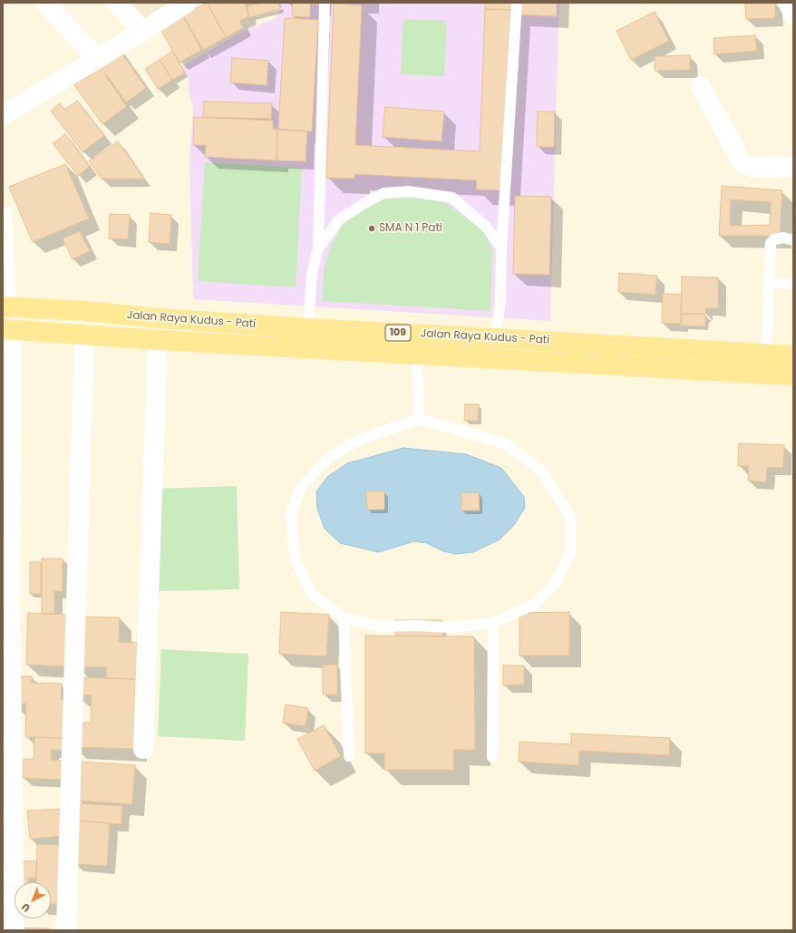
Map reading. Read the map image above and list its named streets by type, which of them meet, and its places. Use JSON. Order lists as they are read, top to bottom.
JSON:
{
  "streets": {
    "main road": ["Jalan Raya Kudus - Pati", "109"]
  },
  "places": ["SMA N 1 Pati"],
  "north": "bottom left"
}
